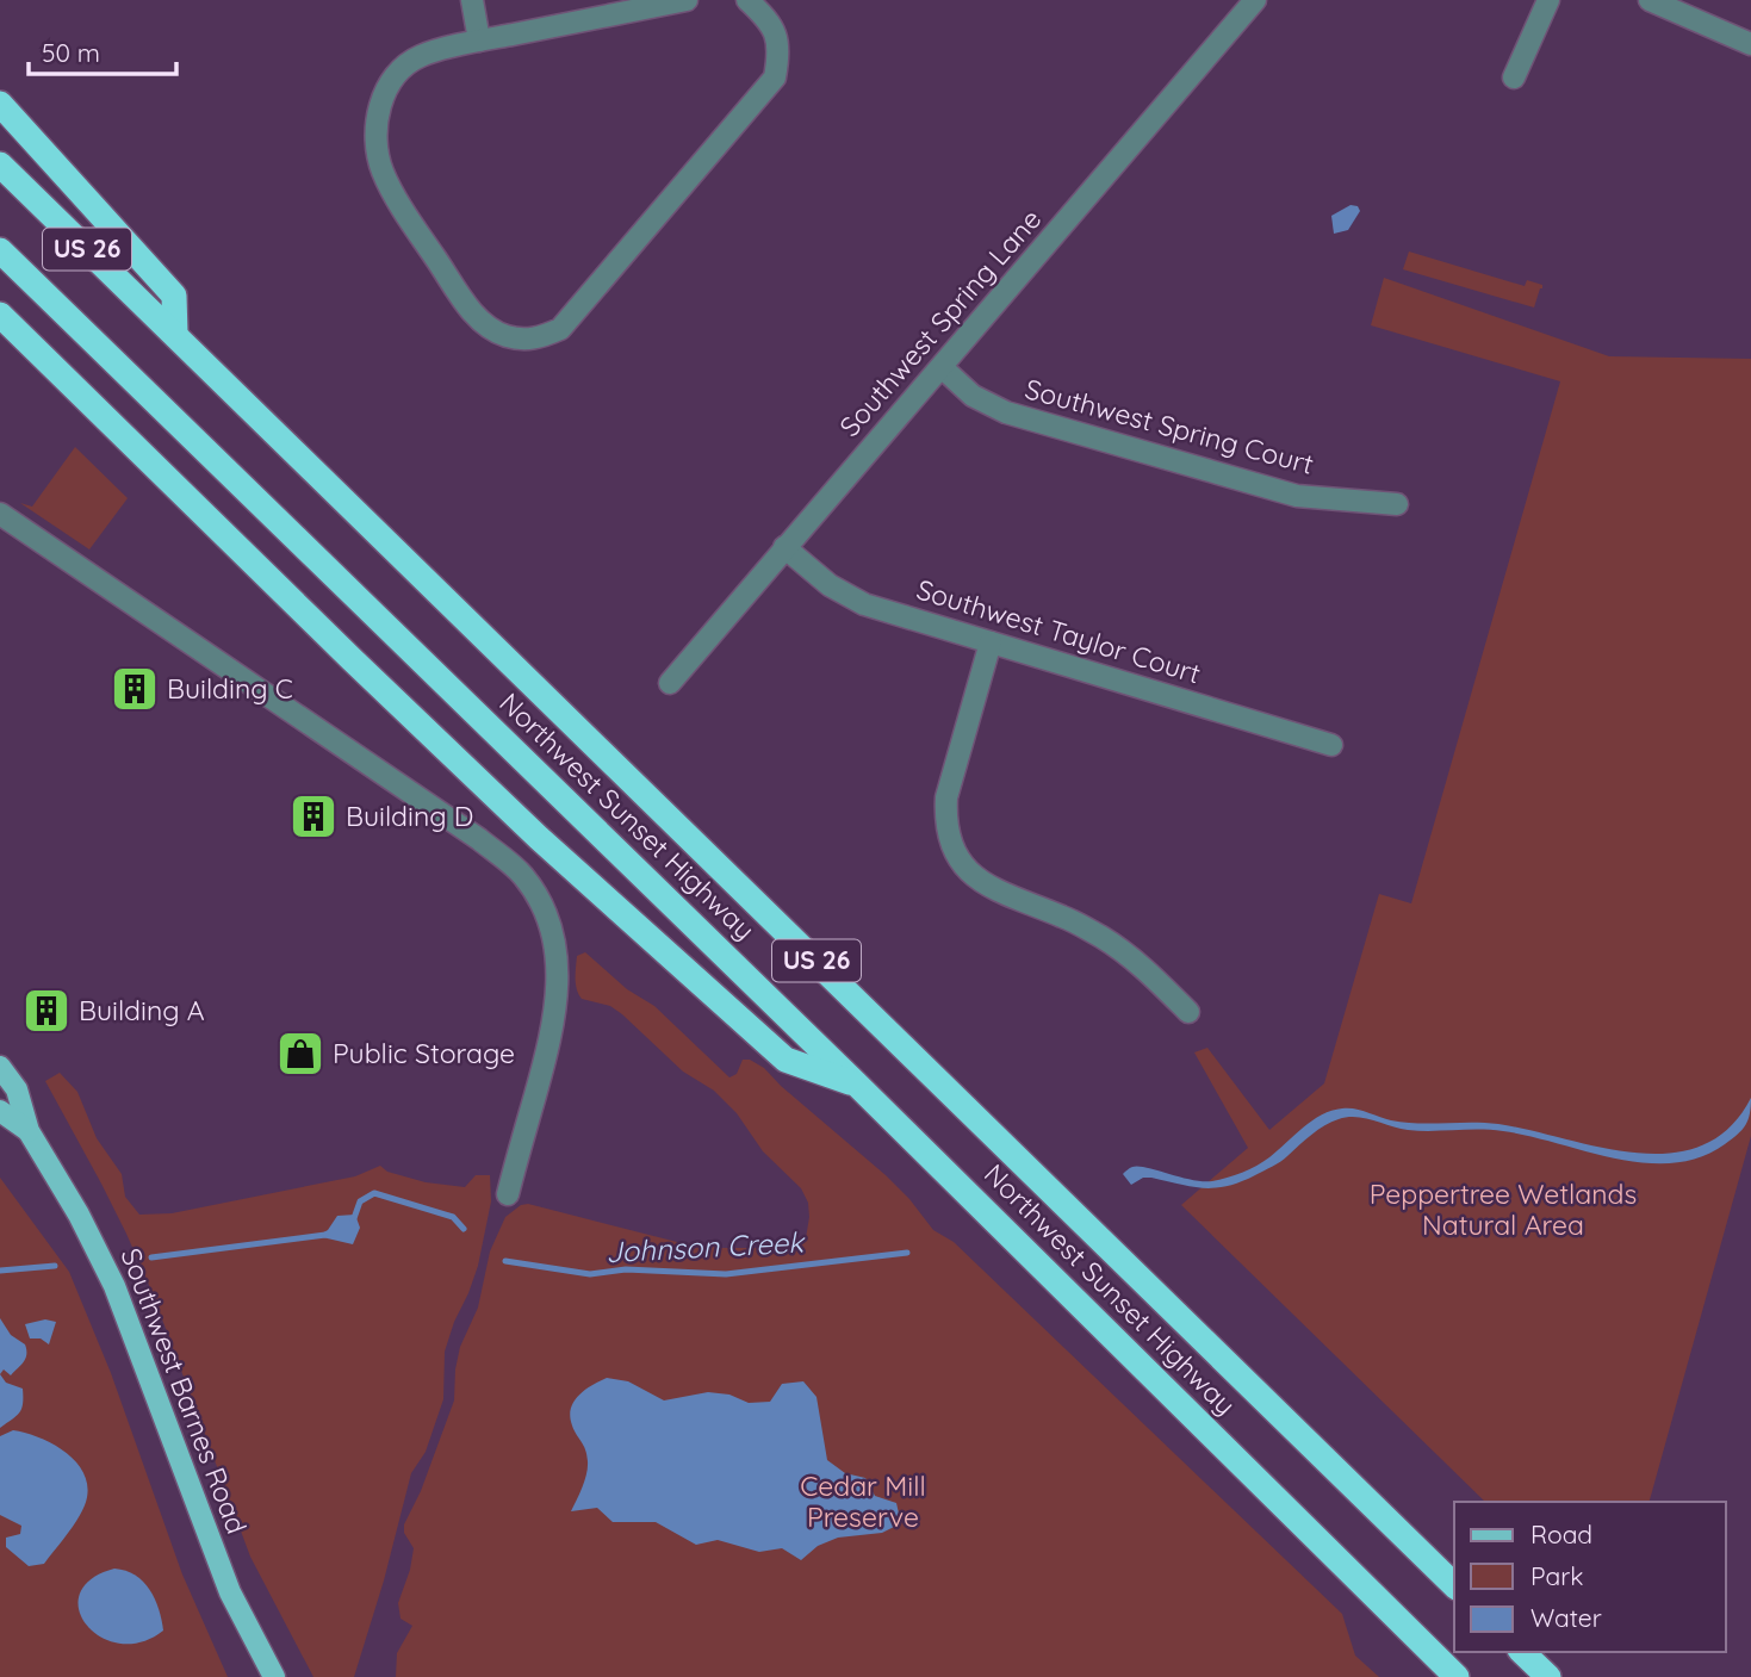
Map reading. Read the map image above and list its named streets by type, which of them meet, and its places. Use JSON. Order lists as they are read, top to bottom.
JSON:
{
  "streets": {
    "highway": ["US 26", "Northwest Sunset Highway"],
    "main road": ["Southwest Barnes Road"],
    "street": ["Southwest Spring Lane", "Southwest Spring Court", "Southwest Taylor Court"]
  },
  "crossings": [
    ["Southwest Spring Lane", "Southwest Spring Court"],
    ["Southwest Spring Lane", "Southwest Taylor Court"]
  ],
  "water": ["Johnson Creek"],
  "parks": ["Peppertree Wetlands Natural Area", "Cedar Mill Preserve"],
  "places": {
    "building": ["Building C", "Building D", "Building A"],
    "shop": ["Public Storage"]
  },
  "legend": ["Road", "Park", "Water"],
  "scale_bar": "50 m"
}
